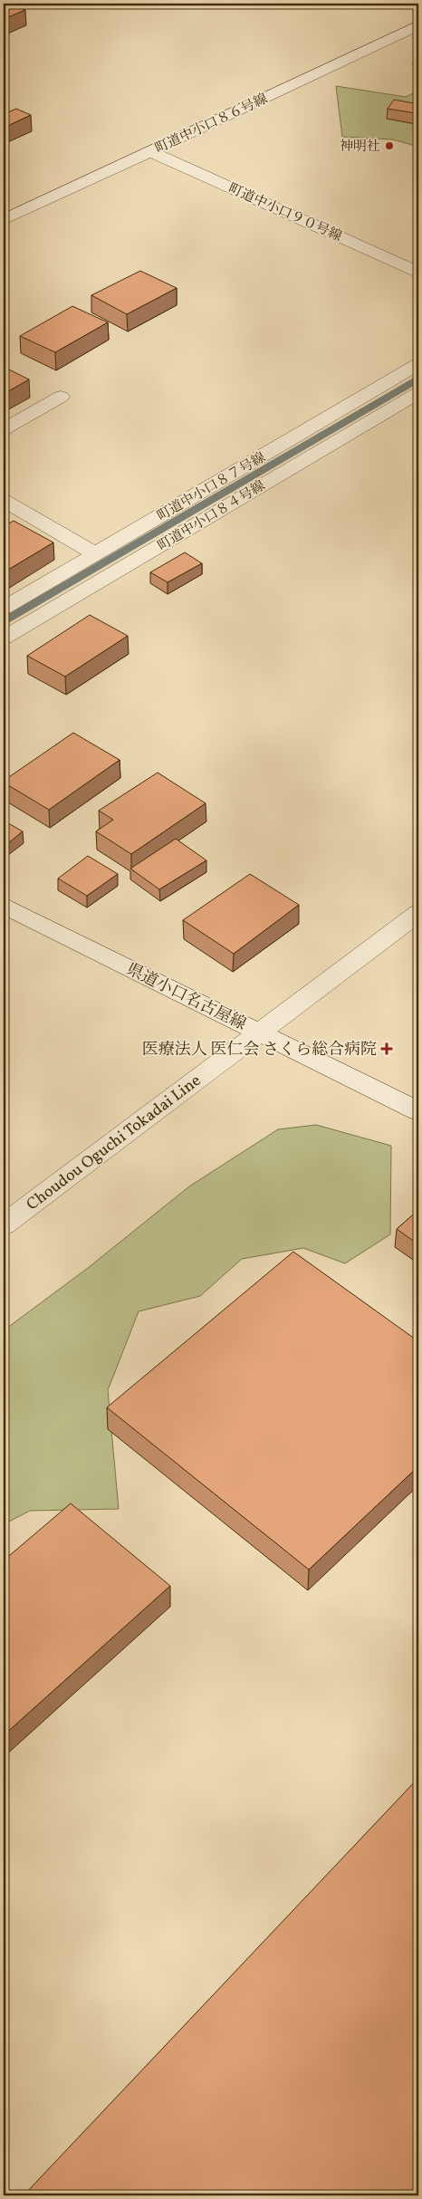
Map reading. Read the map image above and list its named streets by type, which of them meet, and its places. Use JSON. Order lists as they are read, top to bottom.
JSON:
{
  "streets": {
    "street": [
      "町道中小口８６号線",
      "町道中小口９０号線",
      "町道中小口８７号線",
      "町道中小口８４号線",
      "県道小口名古屋線",
      "Choudou Oguchi Tokadai Line"
    ]
  },
  "crossings": [
    ["町道中小口８６号線", "町道中小口９０号線"],
    ["県道小口名古屋線", "Choudou Oguchi Tokadai Line"]
  ],
  "places": {
    "other": ["神明社"],
    "health": ["医療法人 医仁会 さくら総合病院"]
  }
}
